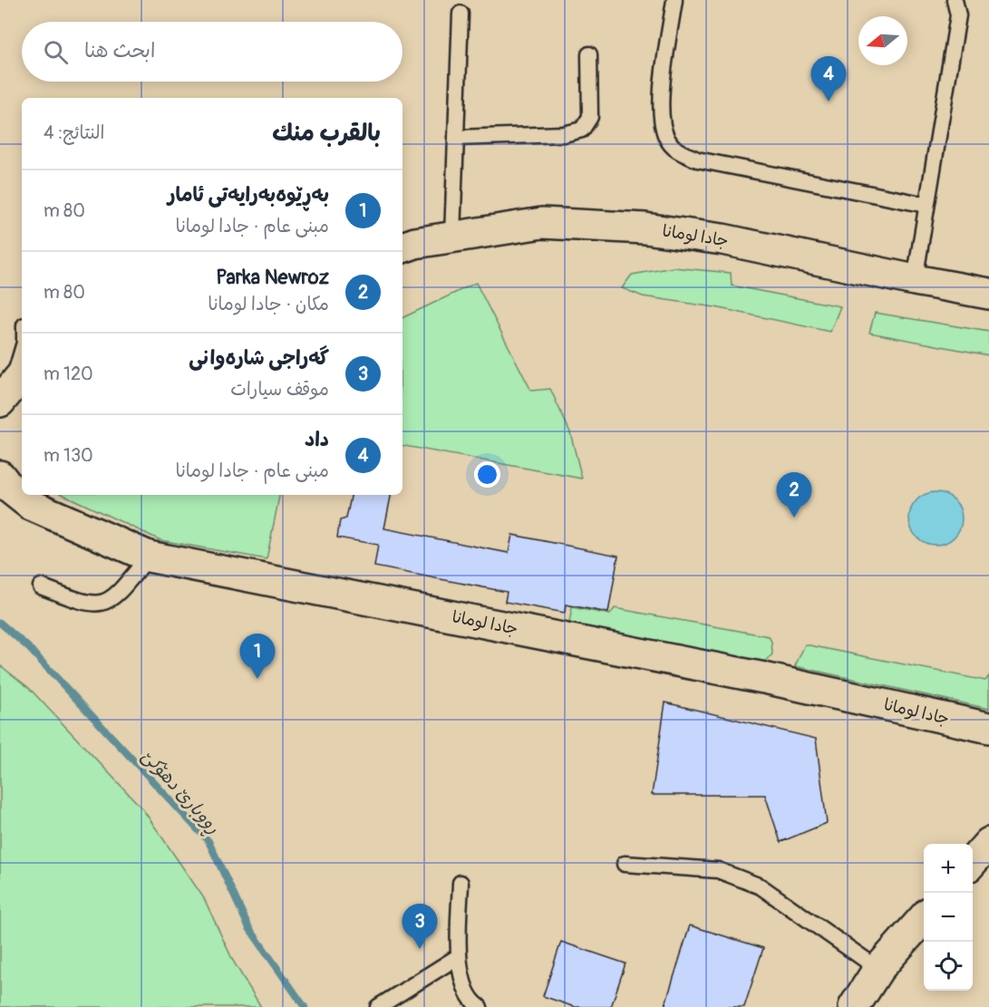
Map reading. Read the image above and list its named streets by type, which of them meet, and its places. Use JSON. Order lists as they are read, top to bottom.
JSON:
{
  "streets": {
    "main road": ["جادا لومانا"]
  },
  "water": ["ڕووبارێ دهۆكێ"],
  "north": "left",
  "page": {
    "search": "ابحث هنا",
    "pins": [
      "4",
      "2",
      "1",
      "3"
    ],
    "heading": ["بالقرب منك", "النتائج: 4"],
    "list": [
      {
        "mark": "1",
        "name": "بەڕێوەبەرایەتی ئامار",
        "note": "مبنى عام · جادا لومانا",
        "value": "80 m"
      },
      {
        "mark": "2",
        "name": "Parka Newroz",
        "note": "مكان · جادا لومانا",
        "value": "80 m"
      },
      {
        "mark": "3",
        "name": "گەراجی شارەوانی",
        "note": "موقف سيارات",
        "value": "120 m"
      },
      {
        "mark": "4",
        "name": "داد",
        "note": "مبنى عام · جادا لومانا",
        "value": "130 m"
      }
    ],
    "map_buttons": ["+", "−"]
  }
}
